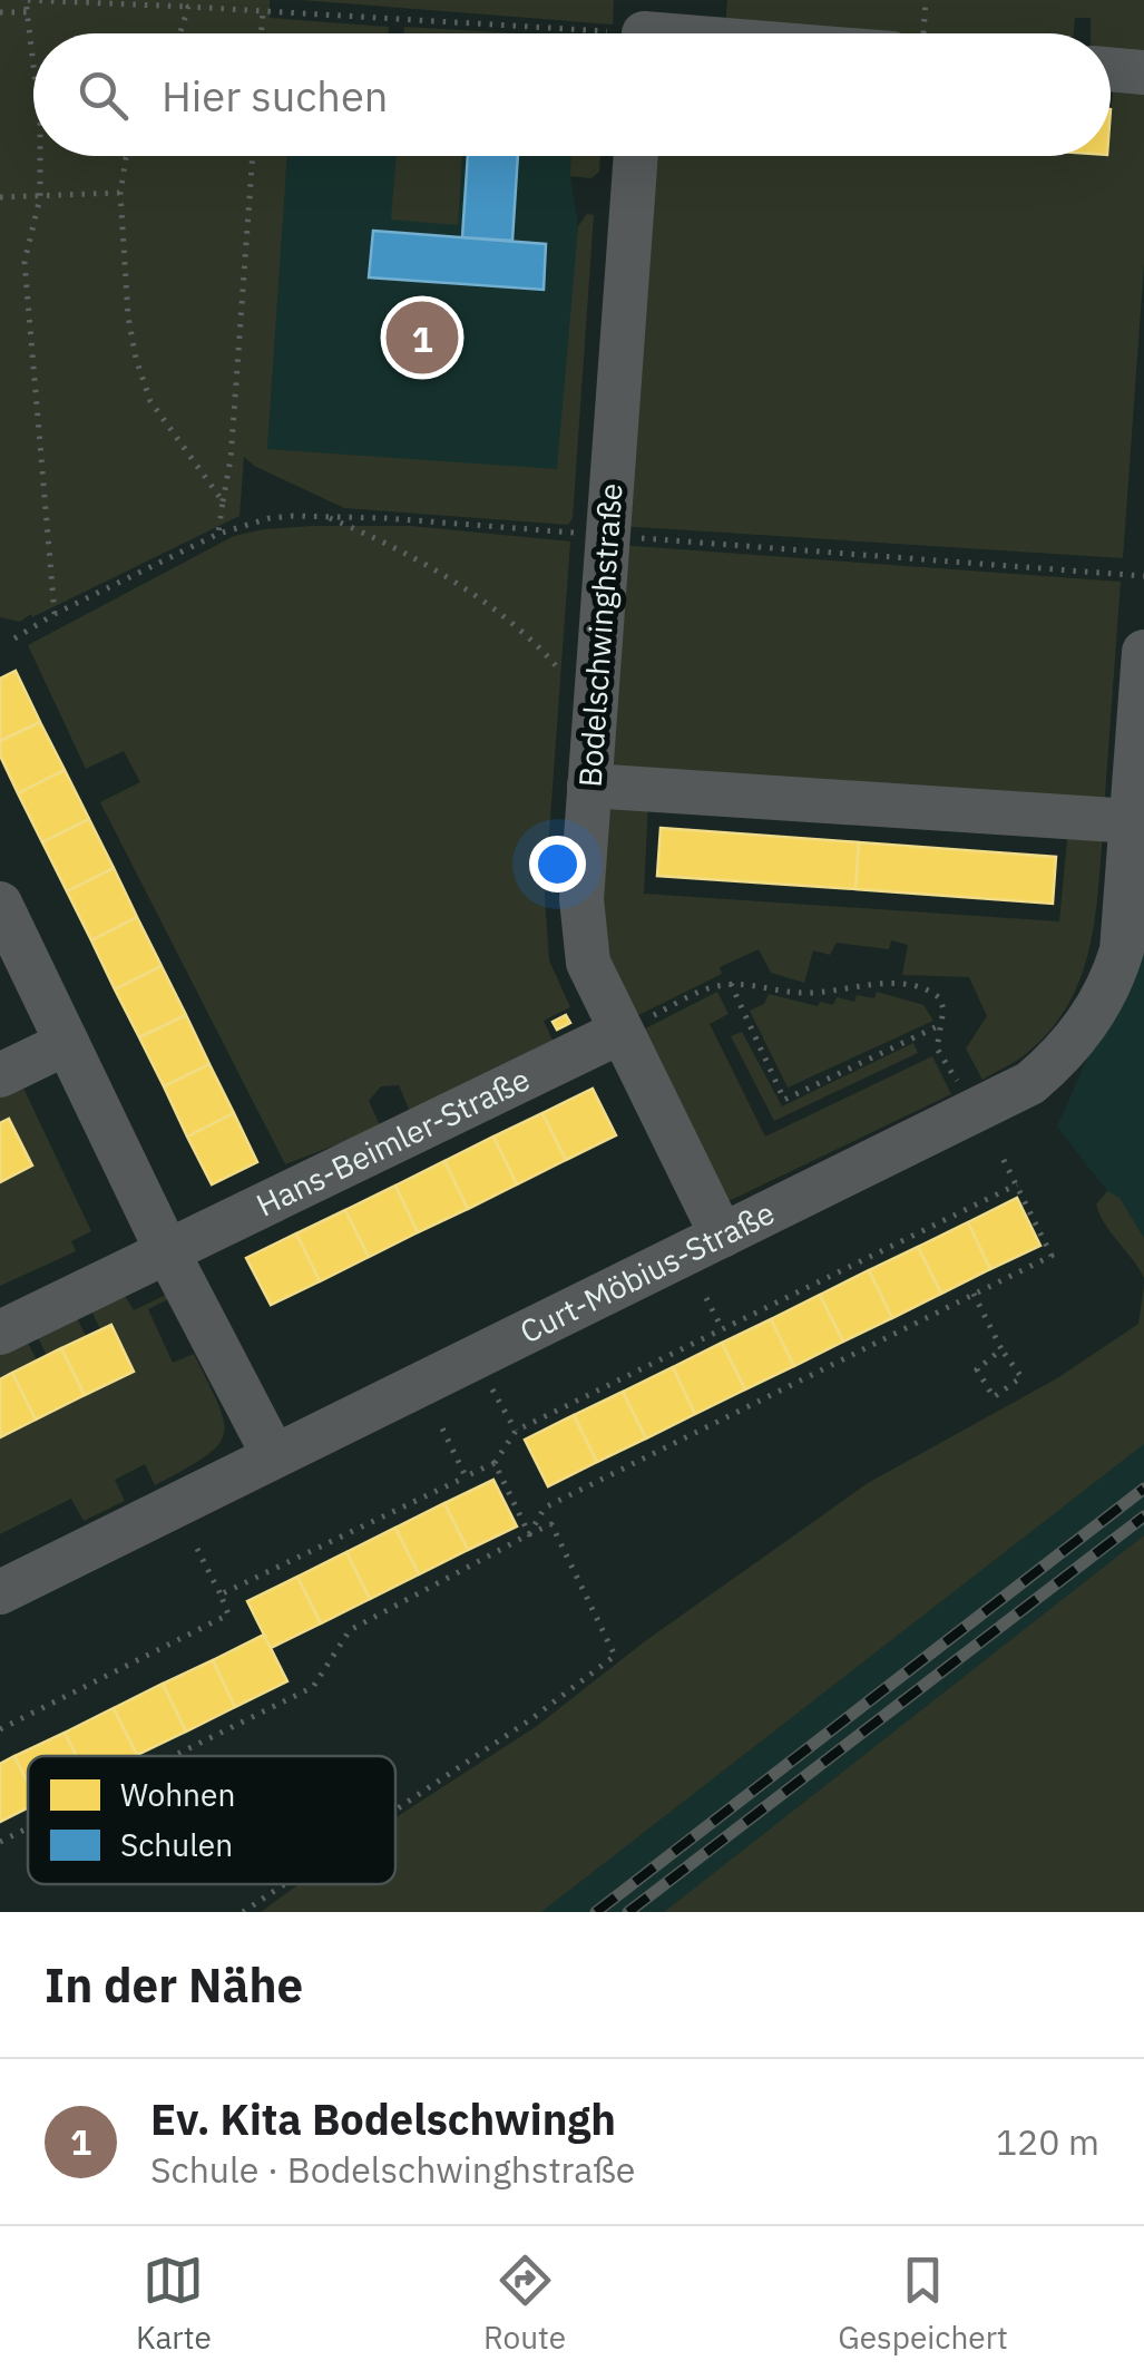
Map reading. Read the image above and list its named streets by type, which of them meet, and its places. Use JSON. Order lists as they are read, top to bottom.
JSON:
{
  "streets": {
    "street": ["Bodelschwinghstraße", "Hans-Beimler-Straße", "Curt-Möbius-Straße"]
  },
  "crossings": [
    ["Bodelschwinghstraße", "Hans-Beimler-Straße"],
    ["Bodelschwinghstraße", "Curt-Möbius-Straße"]
  ],
  "legend": ["Wohnen", "Schulen"],
  "page": {
    "search": "Hier suchen",
    "pins": "1",
    "heading": "In der Nähe",
    "list": [
      {
        "mark": "1",
        "name": "Ev. Kita Bodelschwingh",
        "note": "Schule · Bodelschwinghstraße",
        "value": "120 m"
      }
    ],
    "nav": ["Karte", "Route", "Gespeichert"]
  }
}
